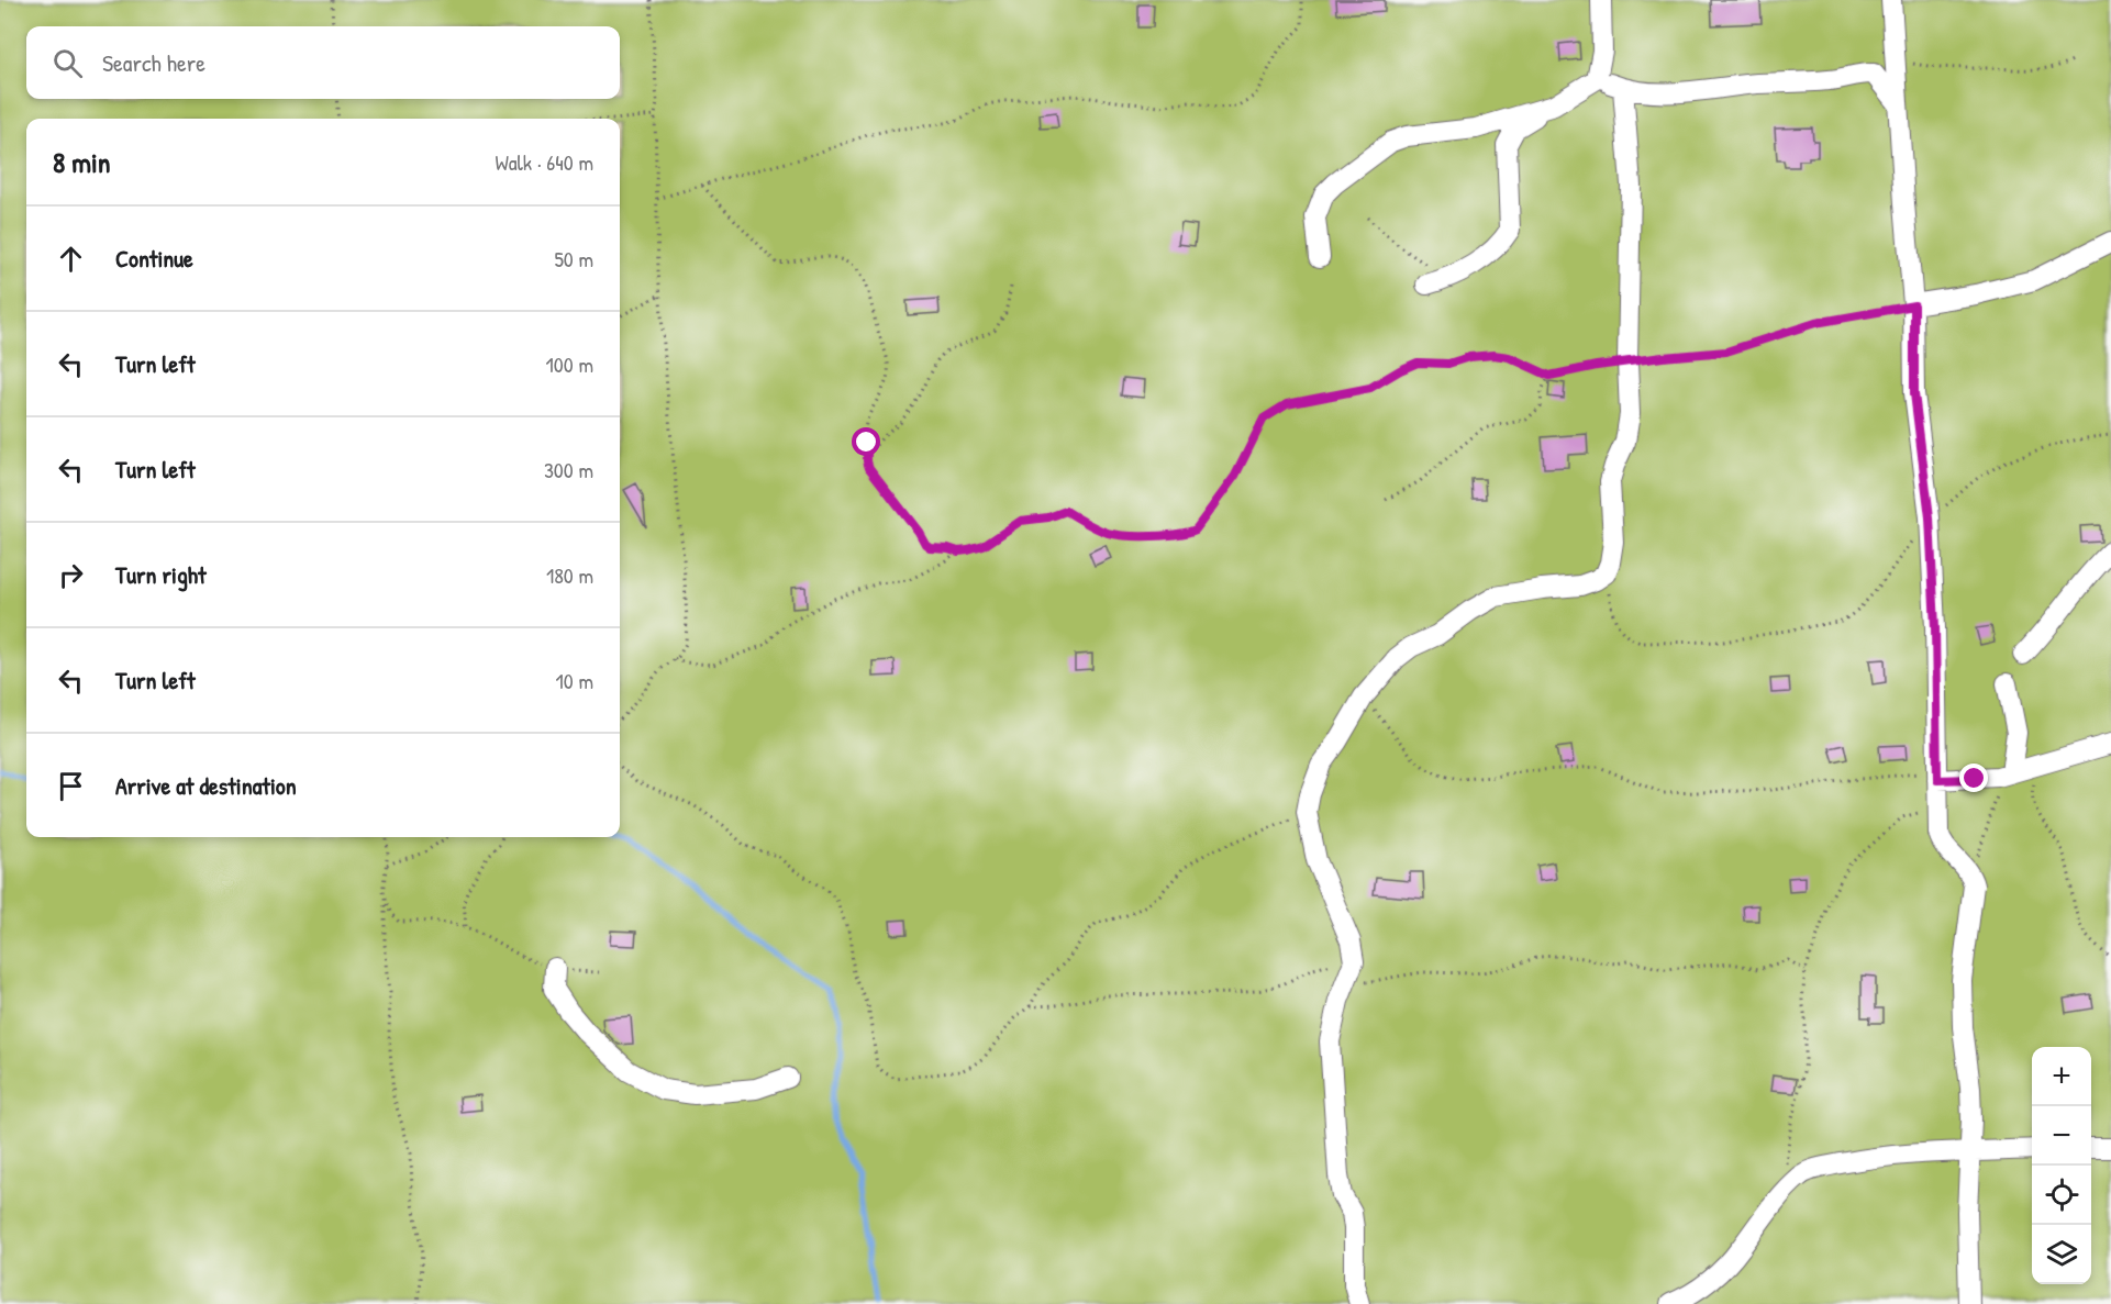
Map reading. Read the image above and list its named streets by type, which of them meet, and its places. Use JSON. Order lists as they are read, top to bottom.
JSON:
{
  "page": {
    "search": "Search here",
    "heading": ["8 min", "Walk · 640 m"],
    "list": [
      ["Continue", "50 m"],
      ["Turn left", "100 m"],
      ["Turn left", "300 m"],
      ["Turn right", "180 m"],
      ["Turn left", "10 m"],
      "Arrive at destination"
    ],
    "map_buttons": ["+", "−"]
  }
}
